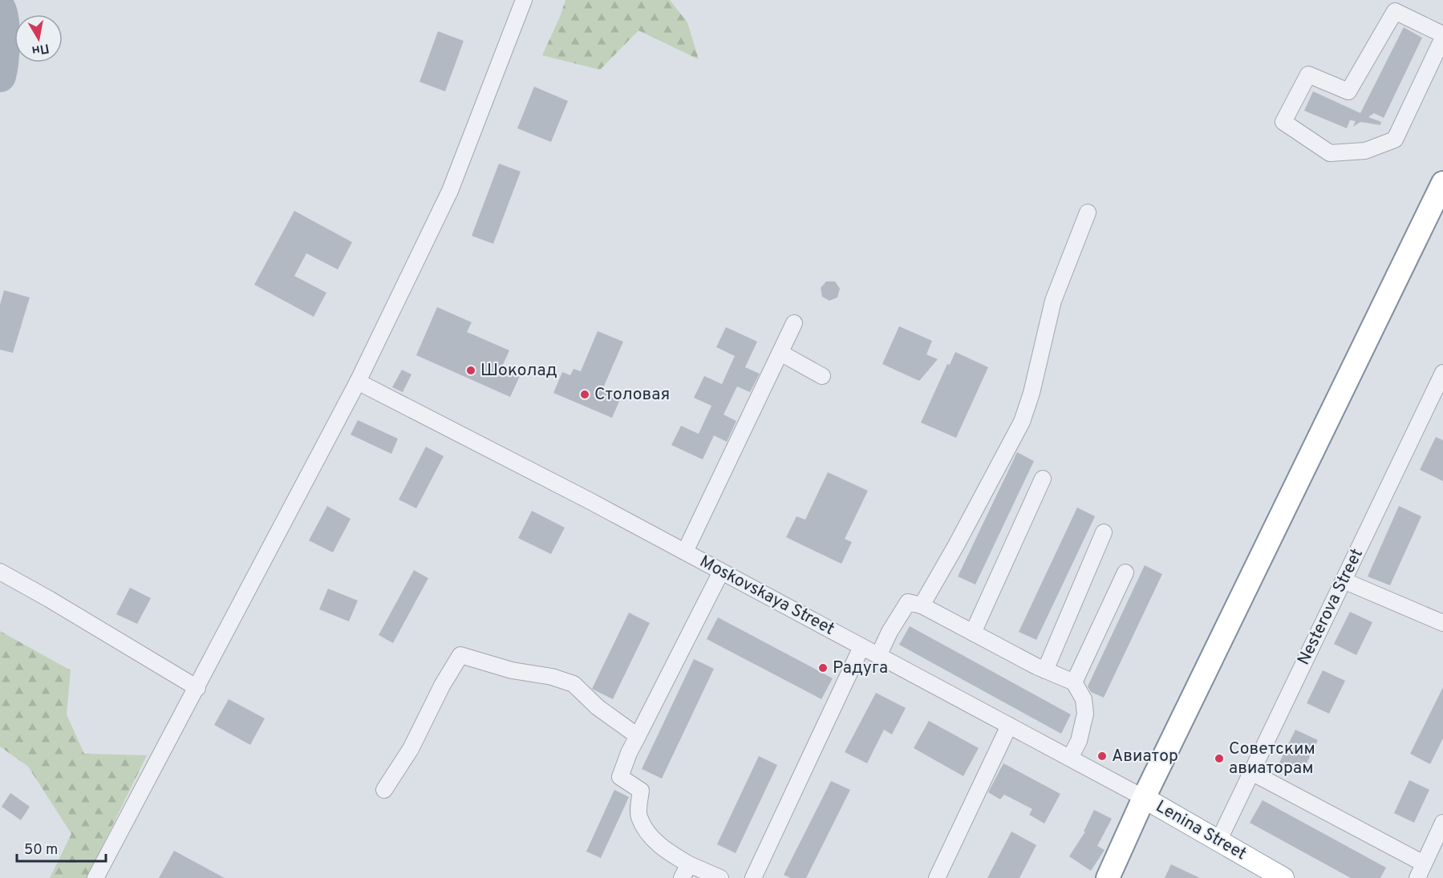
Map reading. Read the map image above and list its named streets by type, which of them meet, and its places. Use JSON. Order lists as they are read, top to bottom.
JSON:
{
  "streets": {
    "main road": ["Lenina Street"],
    "street": ["Moskovskaya Street", "Nesterova Street"]
  },
  "crossings": [
    ["Moskovskaya Street", "Lenina Street"],
    ["Nesterova Street", "Lenina Street"]
  ],
  "places": [
    "Шоколад",
    "Столовая",
    "Радуга",
    "Авиатор",
    "Советским авиаторам"
  ],
  "scale_bar": "50 m",
  "north": "bottom"
}
